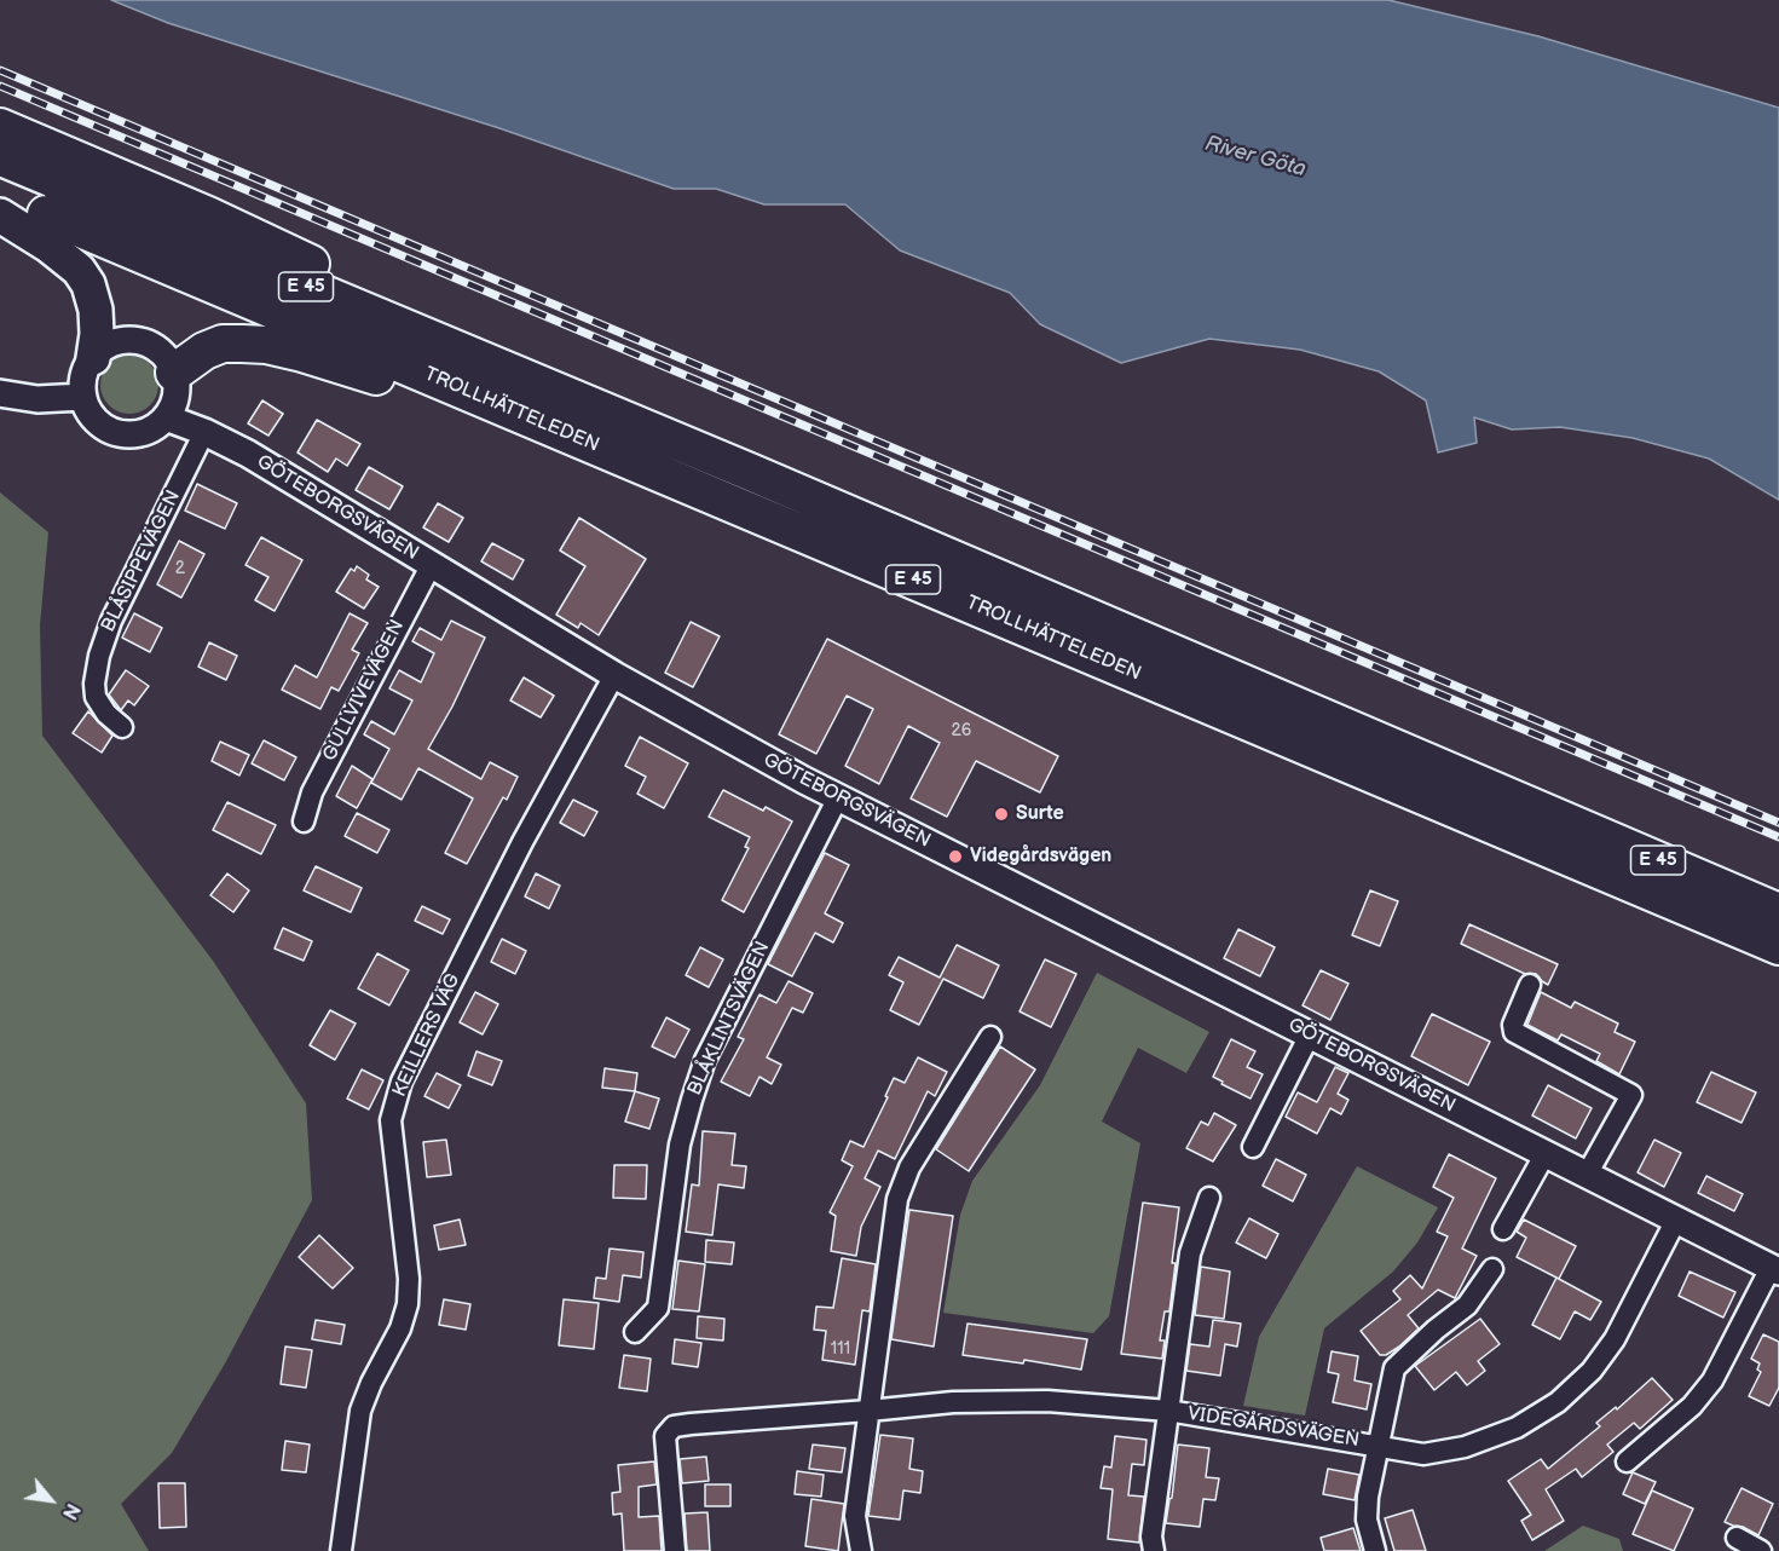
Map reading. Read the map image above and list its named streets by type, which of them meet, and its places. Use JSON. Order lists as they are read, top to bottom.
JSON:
{
  "streets": {
    "highway": ["E 45", "TROLLHÄTTELEDEN"],
    "street": [
      "GÖTEBORGSVÄGEN",
      "BLÅSIPPEVÄGEN",
      "GULLVIVEVÄGEN",
      "BLÅKLINTSVÄGEN",
      "KEILLERS VÄG",
      "VIDEGÅRDSVÄGEN"
    ]
  },
  "crossings": [
    ["E 45", "TROLLHÄTTELEDEN"],
    ["GÖTEBORGSVÄGEN", "BLÅSIPPEVÄGEN"],
    ["GÖTEBORGSVÄGEN", "GULLVIVEVÄGEN"],
    ["GÖTEBORGSVÄGEN", "BLÅKLINTSVÄGEN"],
    ["GÖTEBORGSVÄGEN", "KEILLERS VÄG"],
    ["GÖTEBORGSVÄGEN", "VIDEGÅRDSVÄGEN"]
  ],
  "water": ["River Göta"],
  "places": ["Surte", "Videgårdsvägen"],
  "house_numbers": ["2", "26", "111"],
  "north": "bottom right"
}
